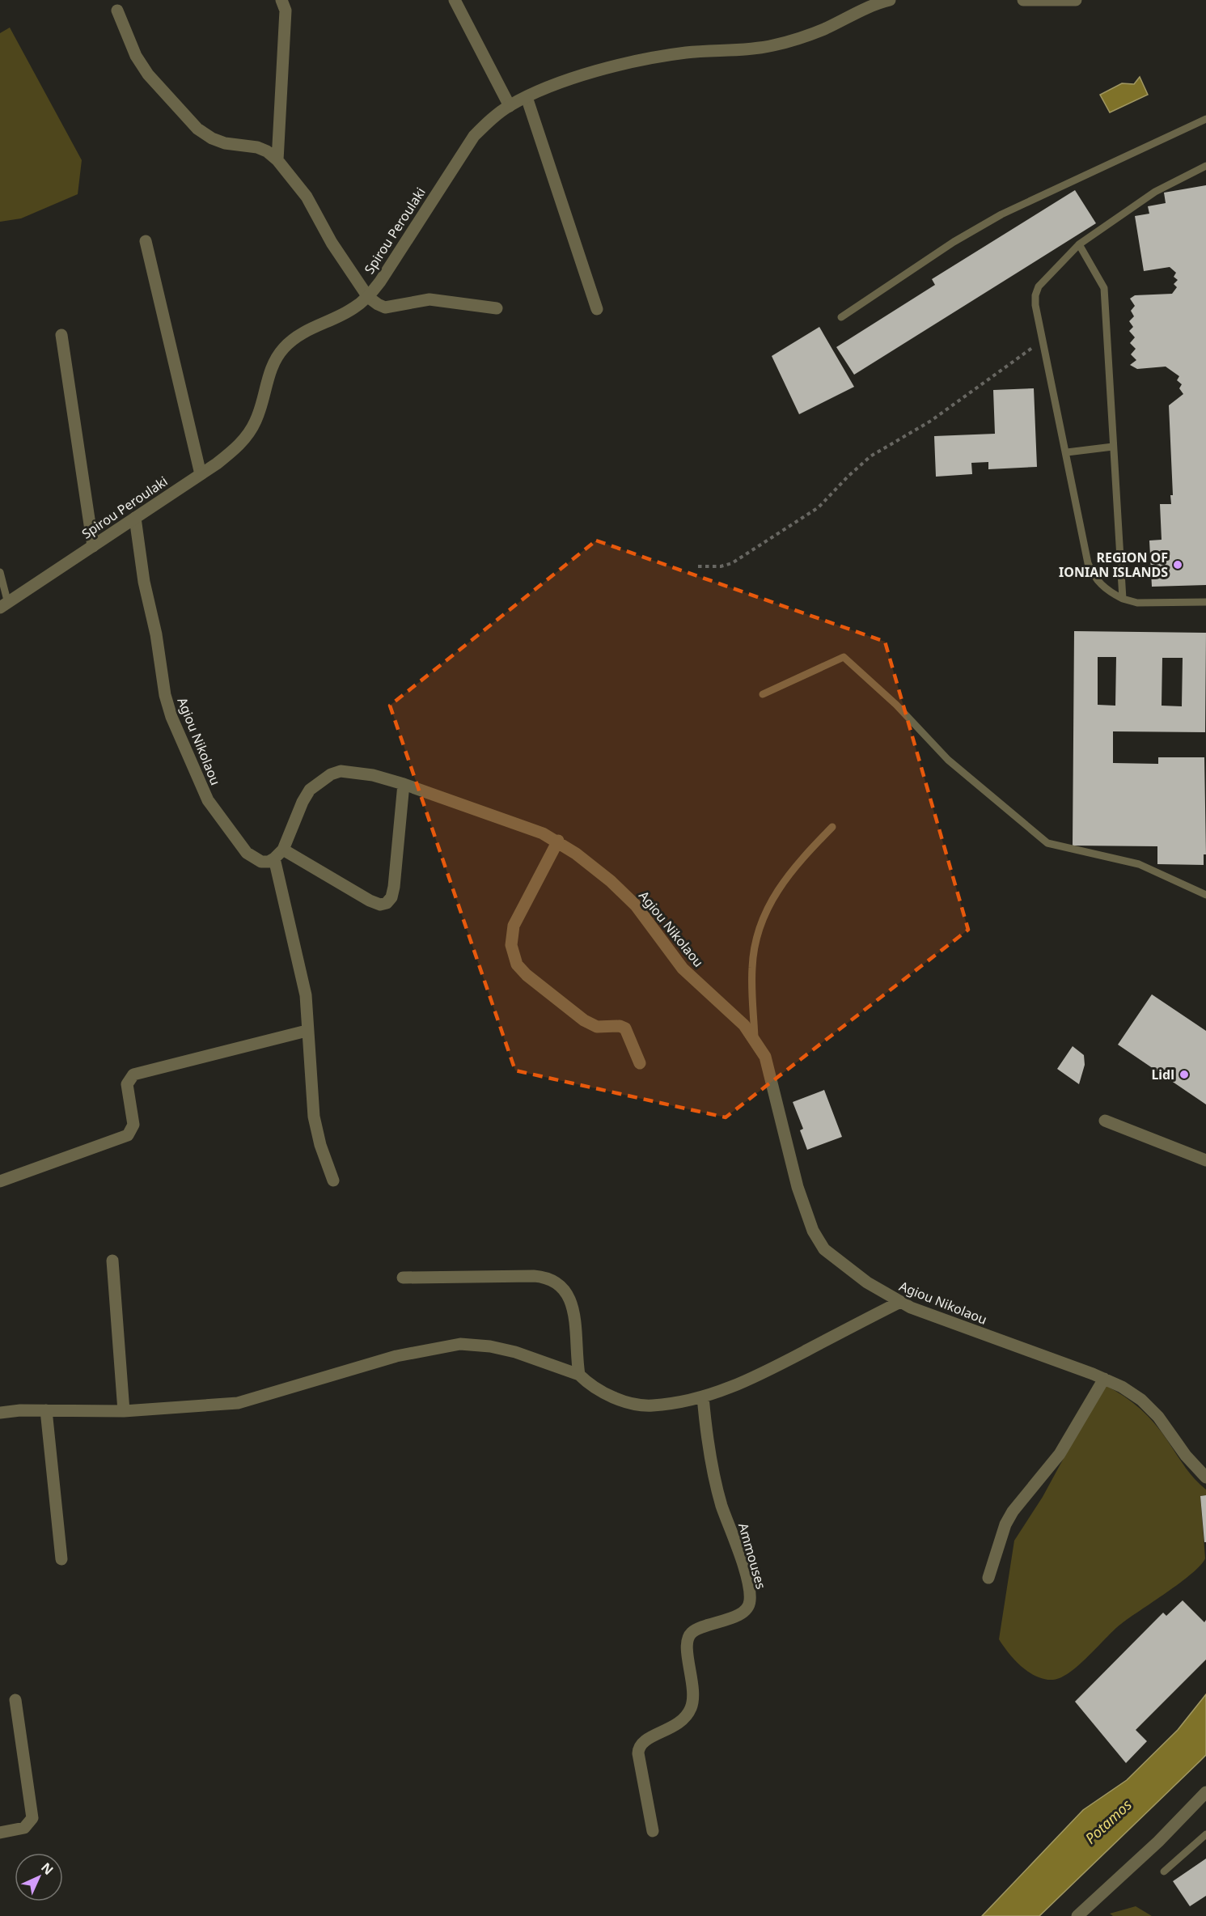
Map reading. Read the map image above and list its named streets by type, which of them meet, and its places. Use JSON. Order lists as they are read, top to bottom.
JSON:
{
  "streets": {
    "street": ["Spirou Peroulaki", "Agiou Nikolaou", "Ammouses"]
  },
  "crossings": [
    ["Spirou Peroulaki", "Agiou Nikolaou"]
  ],
  "water": ["Potamos"],
  "places": ["REGION OF IONIAN ISLANDS", "Lidl"],
  "north": "top right"
}
